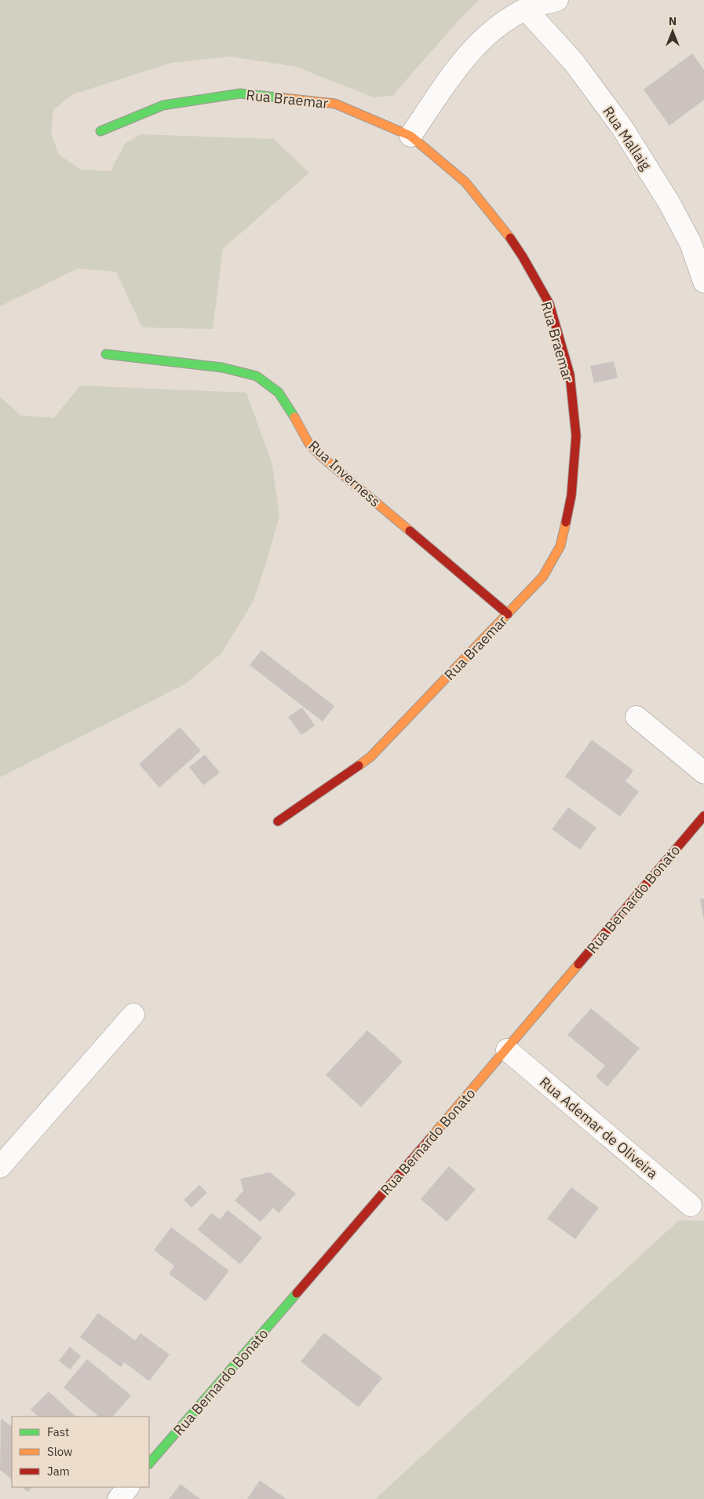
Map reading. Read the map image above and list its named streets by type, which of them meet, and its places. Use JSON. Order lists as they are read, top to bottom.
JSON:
{
  "streets": {
    "street": [
      "Rua Braemar",
      "Rua Mallaig",
      "Rua Inverness",
      "Rua Bernardo Bonato",
      "Rua Ademar de Oliveira"
    ]
  },
  "crossings": [
    ["Rua Braemar", "Rua Inverness"],
    ["Rua Bernardo Bonato", "Rua Ademar de Oliveira"]
  ],
  "legend": ["Fast", "Slow", "Jam"],
  "north": "top"
}
